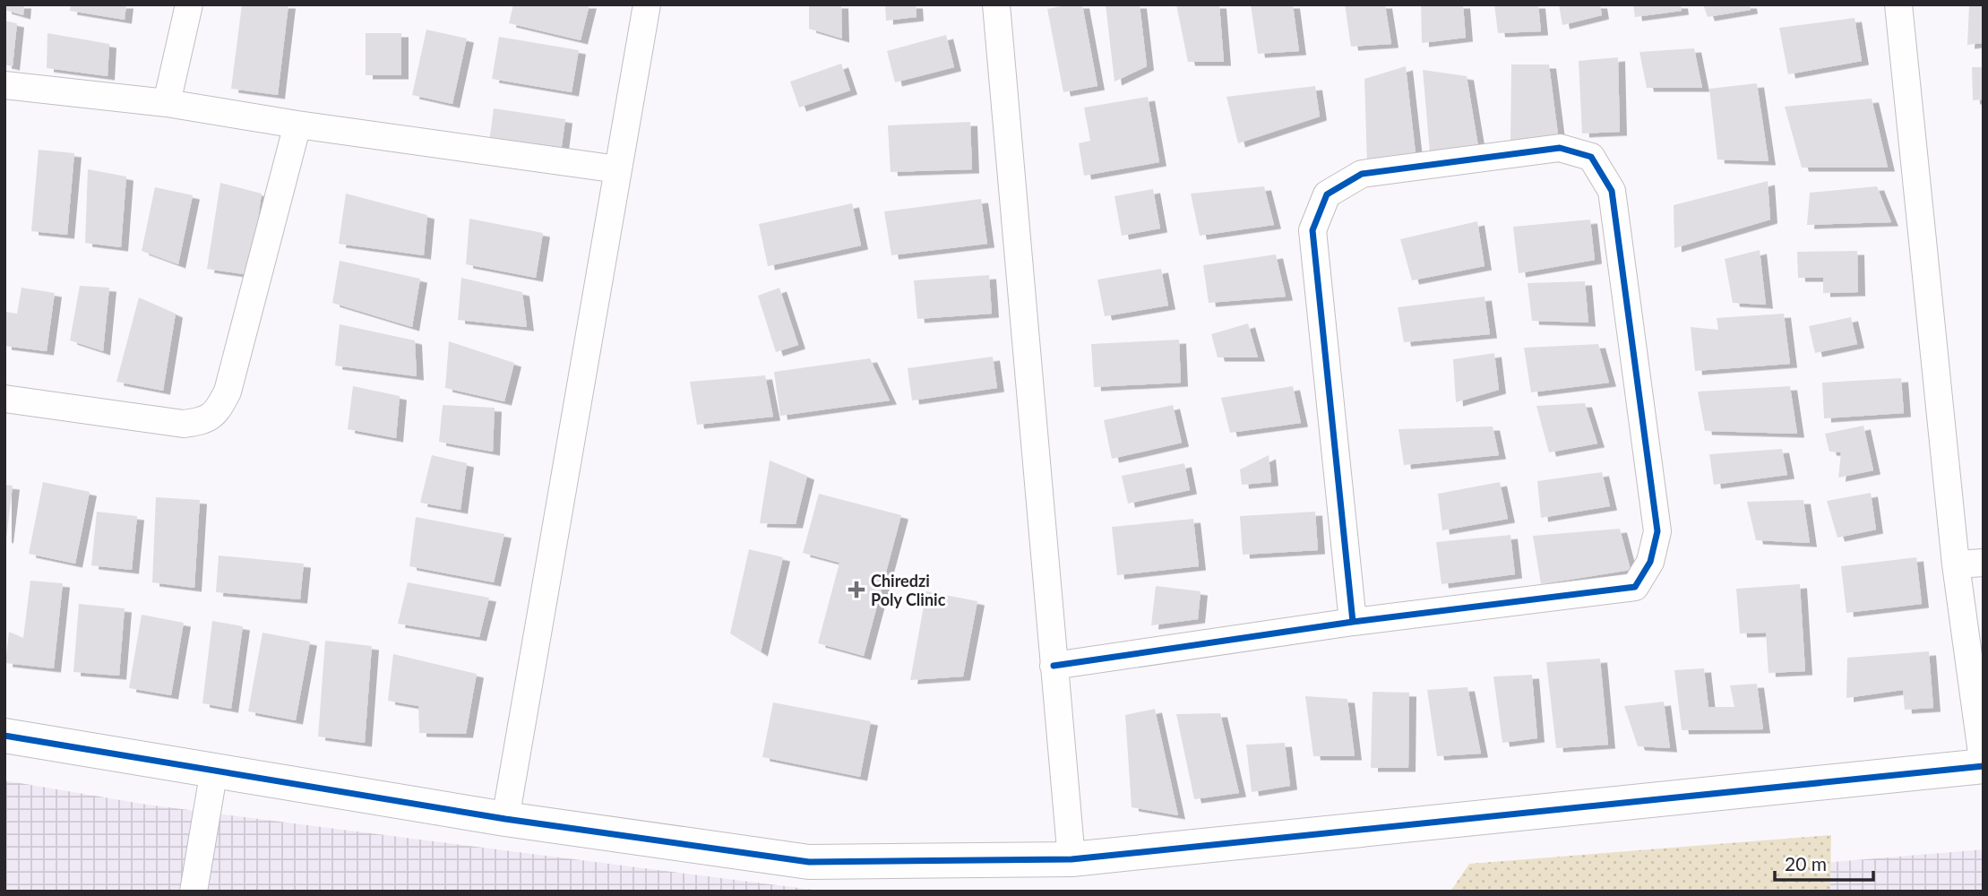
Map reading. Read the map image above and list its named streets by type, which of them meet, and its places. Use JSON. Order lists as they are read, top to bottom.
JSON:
{
  "places": {
    "health": ["Chiredzi Poly Clinic"]
  },
  "scale_bar": "20 m"
}
